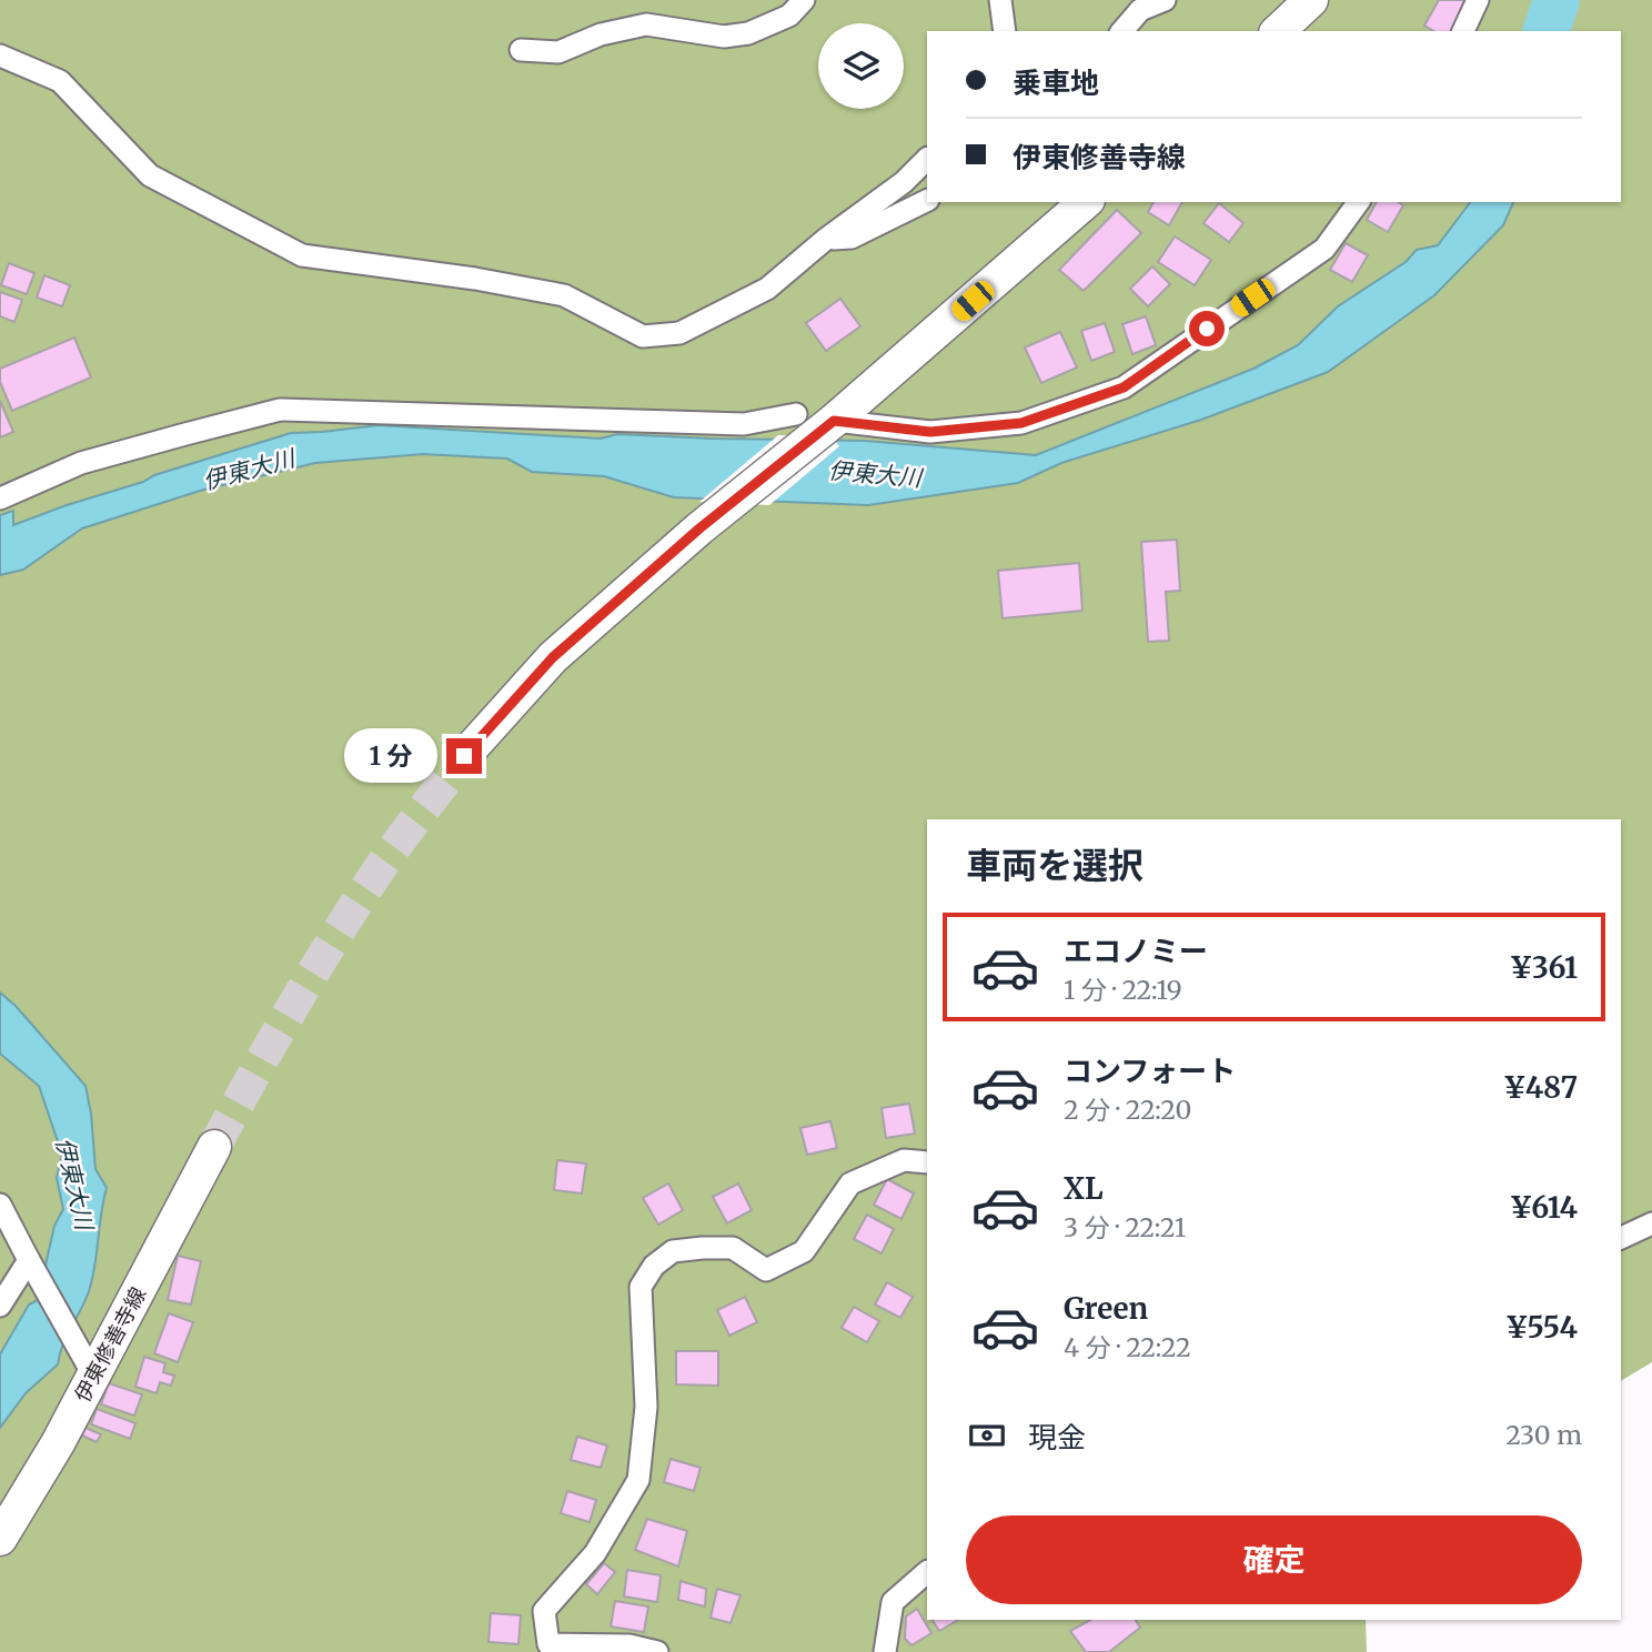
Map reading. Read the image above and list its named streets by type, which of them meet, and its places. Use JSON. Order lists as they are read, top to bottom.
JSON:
{
  "streets": {
    "main road": ["伊東修善寺線"]
  },
  "water": ["伊東大川"],
  "page": {
    "banner": ["乗車地", "伊東修善寺線"],
    "bubble": "1 分",
    "heading": "車両を選択",
    "list": [
      {
        "name": "エコノミー",
        "note": "1 分 · 22:19",
        "value": "¥361"
      },
      {
        "name": "コンフォート",
        "note": "2 分 · 22:20",
        "value": "¥487"
      },
      {
        "name": "XL",
        "note": "3 分 · 22:21",
        "value": "¥614"
      },
      {
        "name": "Green",
        "note": "4 分 · 22:22",
        "value": "¥554"
      }
    ],
    "pay": ["現金", "230 m"],
    "buttons": "確定"
  }
}
